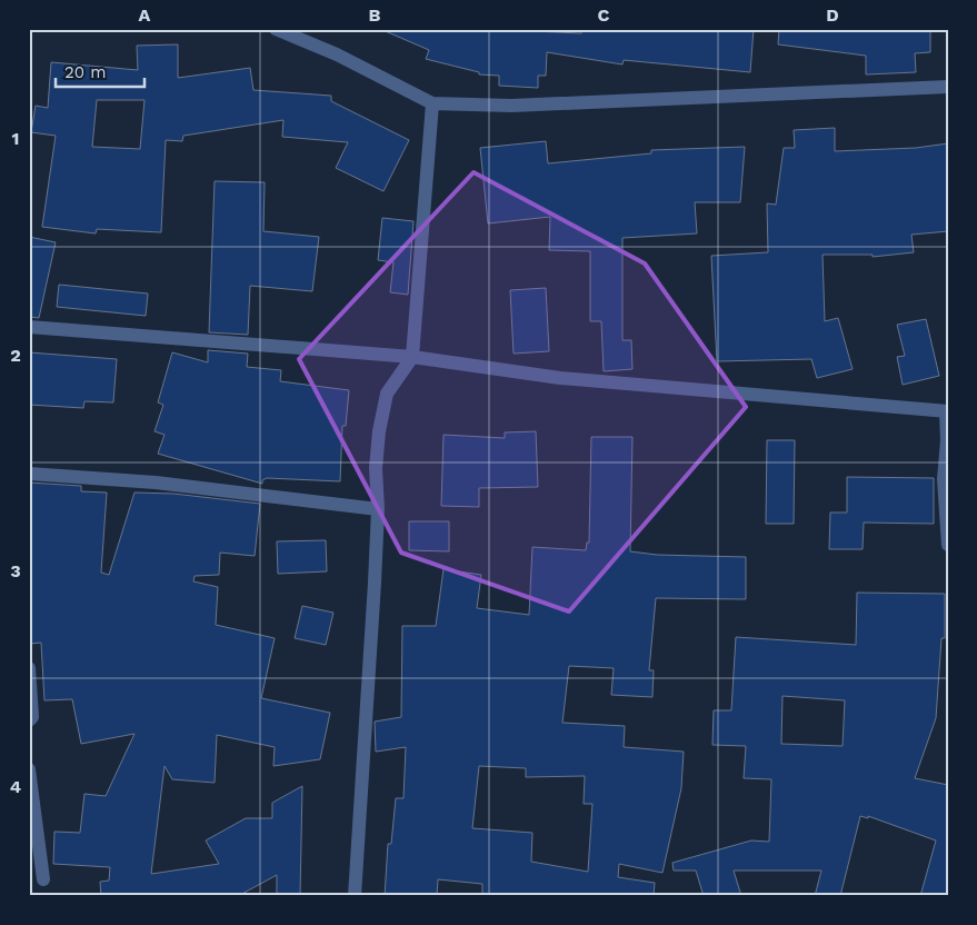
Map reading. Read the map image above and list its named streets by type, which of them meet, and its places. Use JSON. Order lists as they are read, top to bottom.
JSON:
{
  "scale_bar": "20 m",
  "grid": {
    "columns": [
      "A",
      "B",
      "C",
      "D"
    ],
    "rows": [
      "1",
      "2",
      "3",
      "4"
    ]
  }
}
